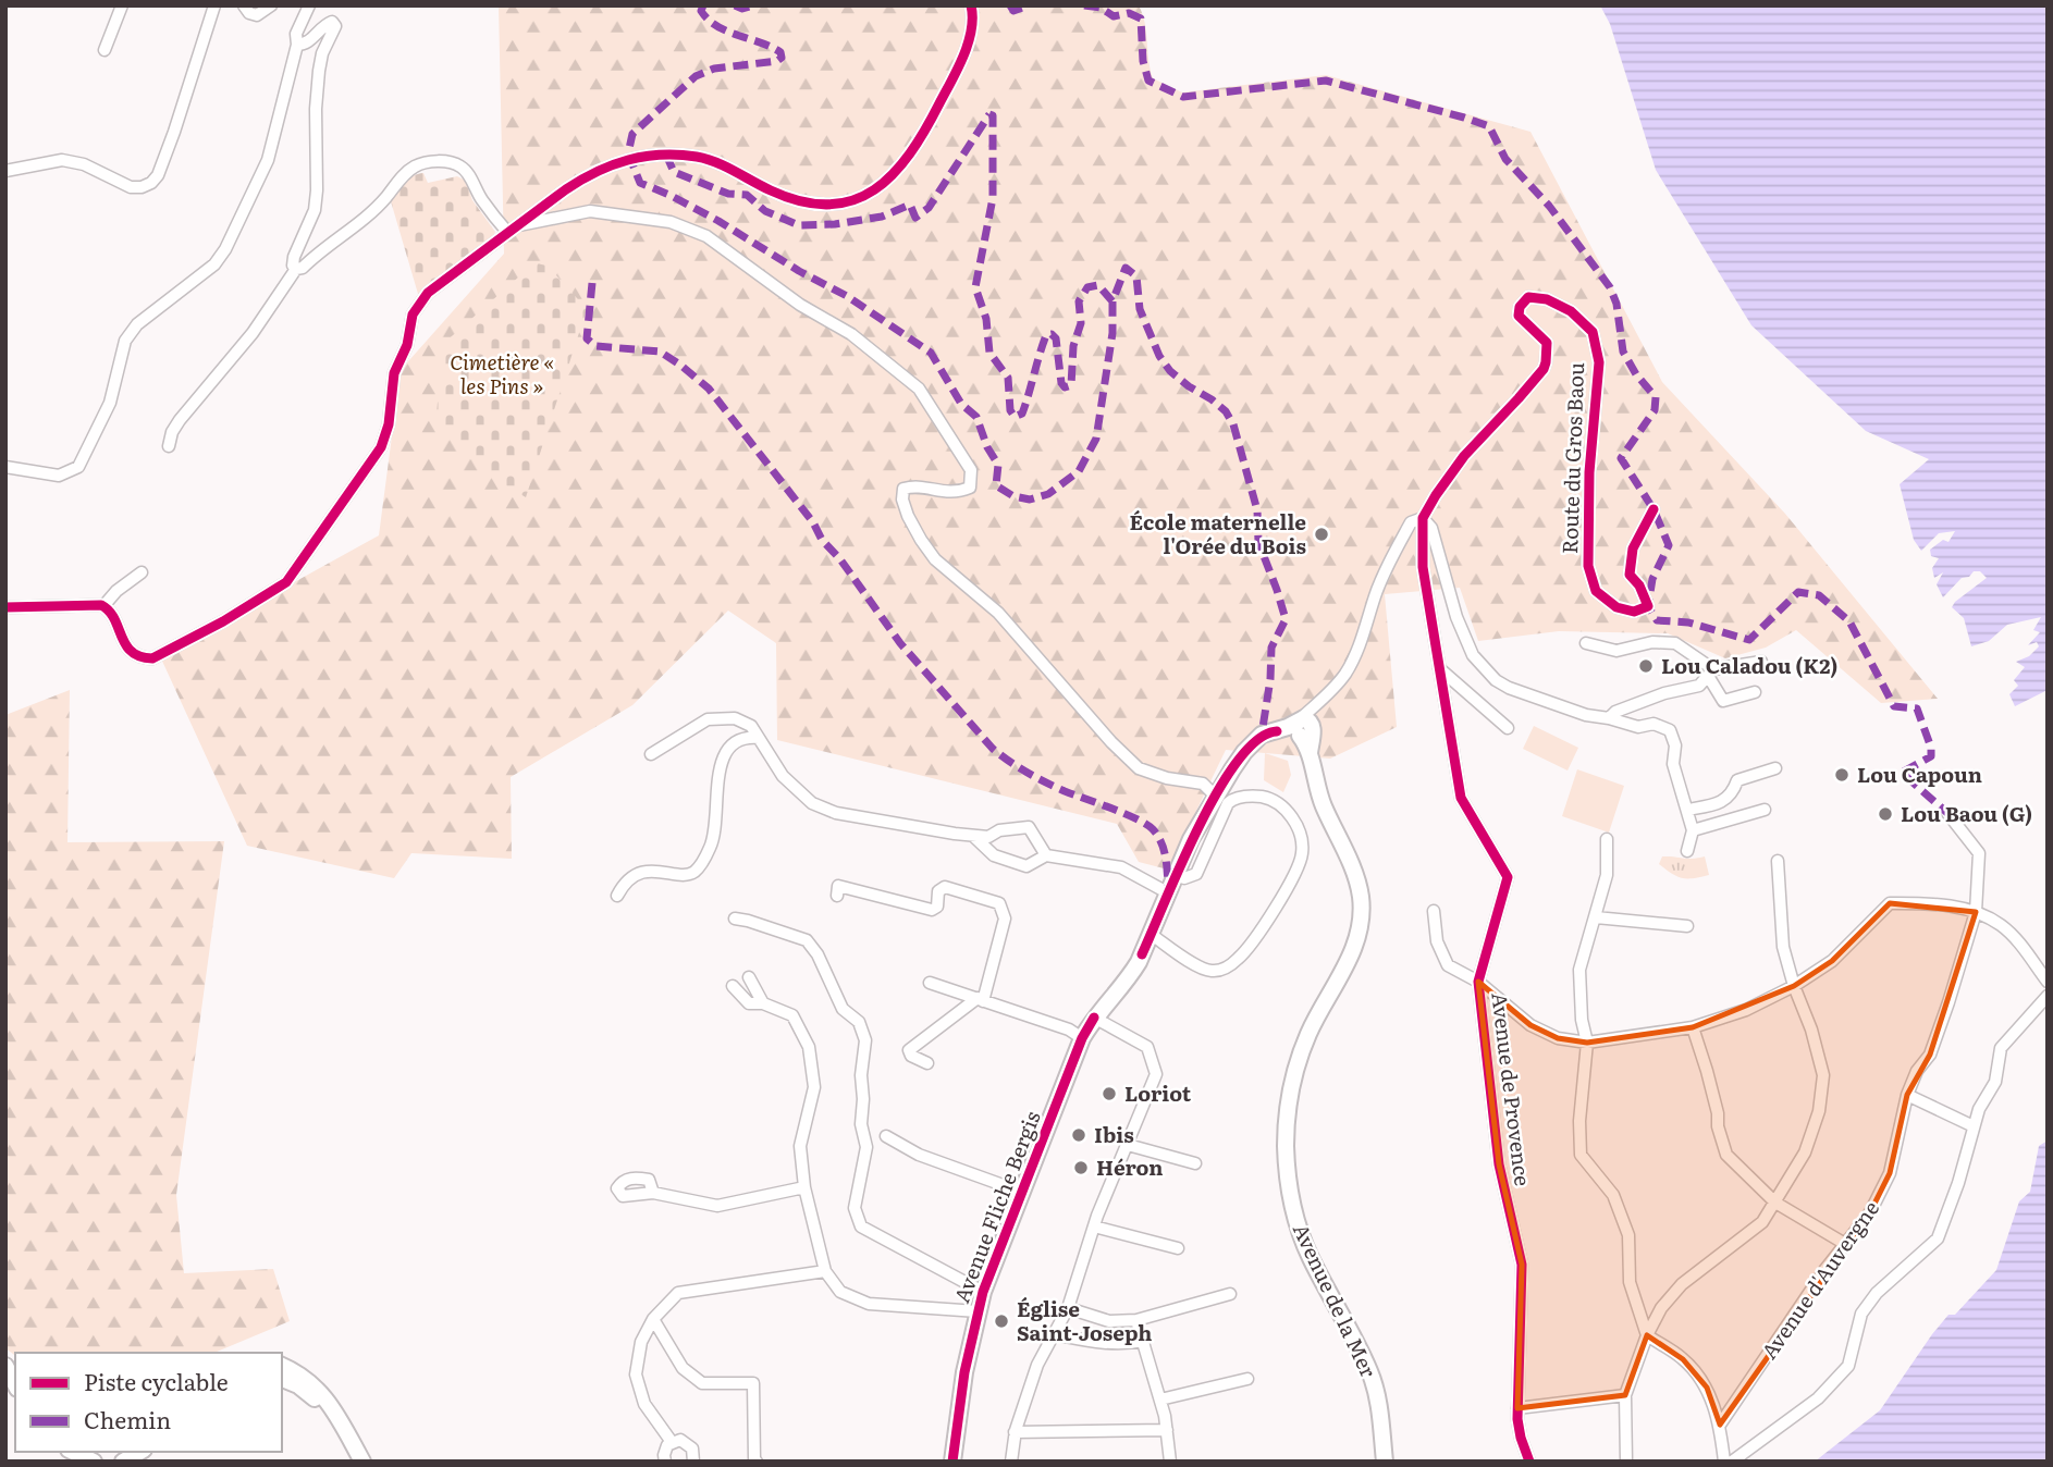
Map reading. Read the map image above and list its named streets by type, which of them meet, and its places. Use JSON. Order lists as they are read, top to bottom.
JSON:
{
  "streets": {
    "street": [
      "Route du Gros Baou",
      "Avenue de Provence",
      "Avenue Fliche Bergis",
      "Avenue d'Auvergne",
      "Avenue de la Mer"
    ]
  },
  "crossings": [
    ["Route du Gros Baou", "Avenue de Provence"],
    ["Avenue Fliche Bergis", "Avenue de la Mer"]
  ],
  "parks": ["Cimetière « les Pins »"],
  "places": [
    "École maternelle l'Orée du Bois",
    "Lou Caladou (K2)",
    "Lou Capoun",
    "Lou Baou (G)",
    "Loriot",
    "Ibis",
    "Héron",
    "Église Saint-Joseph"
  ],
  "legend": ["Piste cyclable", "Chemin"]
}
